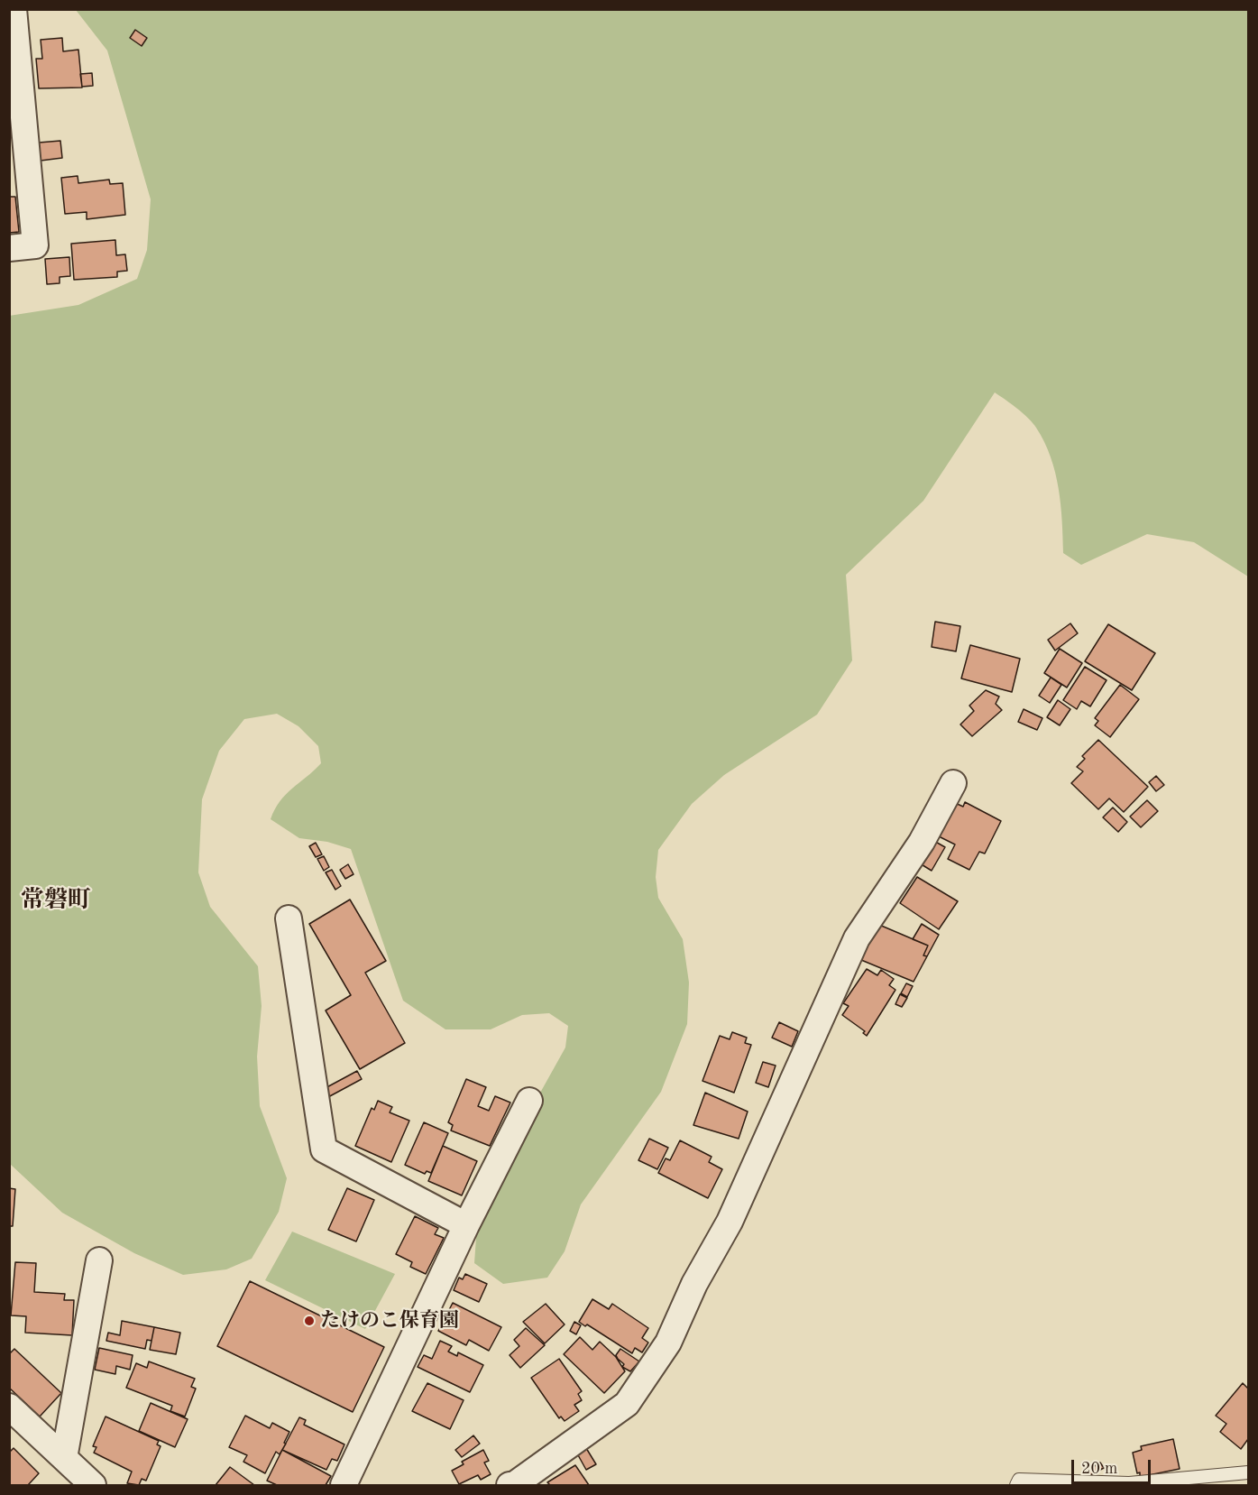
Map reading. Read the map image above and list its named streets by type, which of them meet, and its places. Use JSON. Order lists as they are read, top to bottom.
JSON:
{
  "districts": ["常磐町"],
  "places": ["たけのこ保育園"],
  "scale_bar": "20 m"
}
